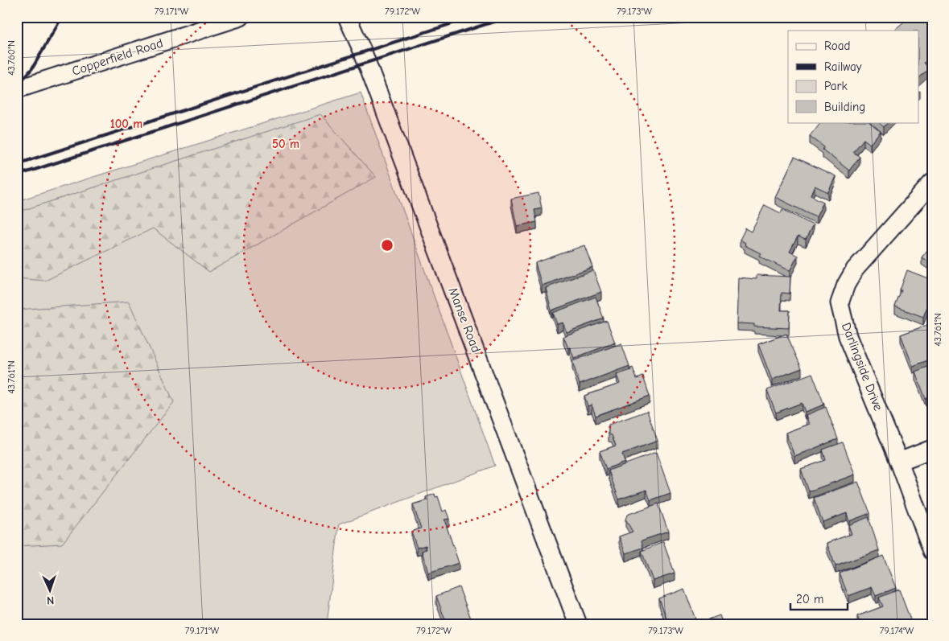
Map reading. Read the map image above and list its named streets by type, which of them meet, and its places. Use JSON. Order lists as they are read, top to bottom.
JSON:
{
  "streets": {
    "street": ["Copperfield Road", "Manse Road", "Darlingside Drive"]
  },
  "legend": [
    "Road",
    "Railway",
    "Park",
    "Building"
  ],
  "scale_bar": "20 m",
  "north": "bottom",
  "coordinates": [
    "79.171°W",
    "79.172°W",
    "79.173°W",
    "43.760°N",
    "43.761°N",
    "79.174°W"
  ],
  "rings": ["100 m", "50 m"]
}
